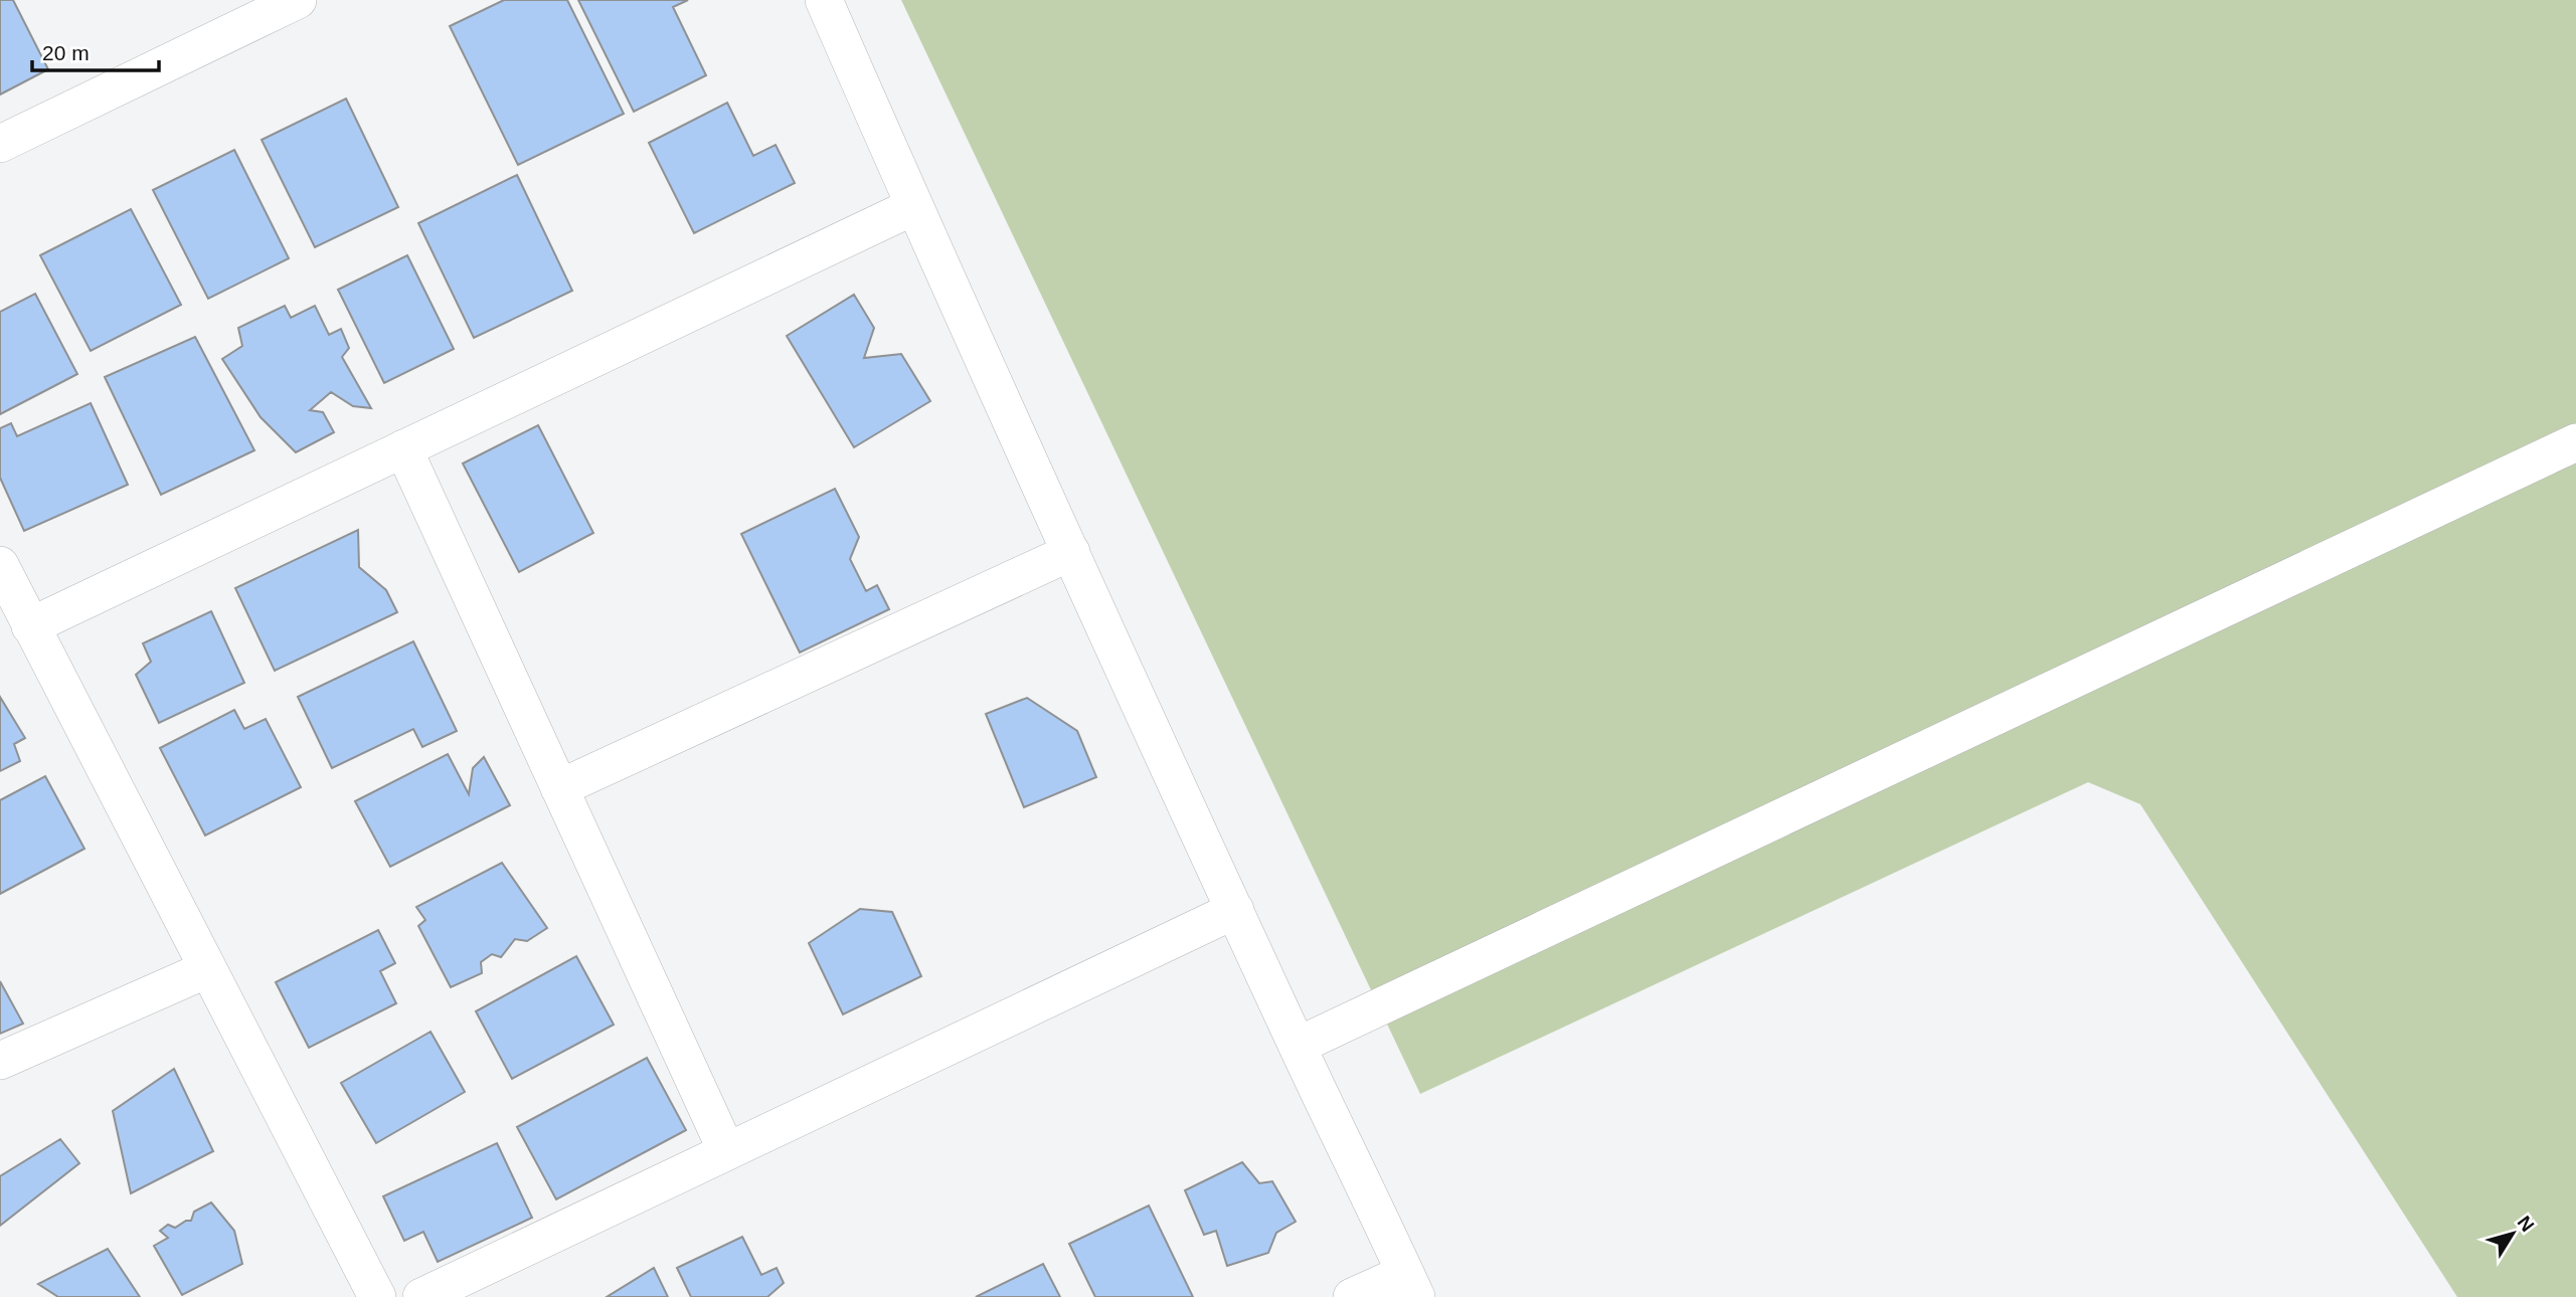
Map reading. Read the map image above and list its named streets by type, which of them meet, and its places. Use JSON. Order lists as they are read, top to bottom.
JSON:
{
  "scale_bar": "20 m",
  "north": "top right"
}
